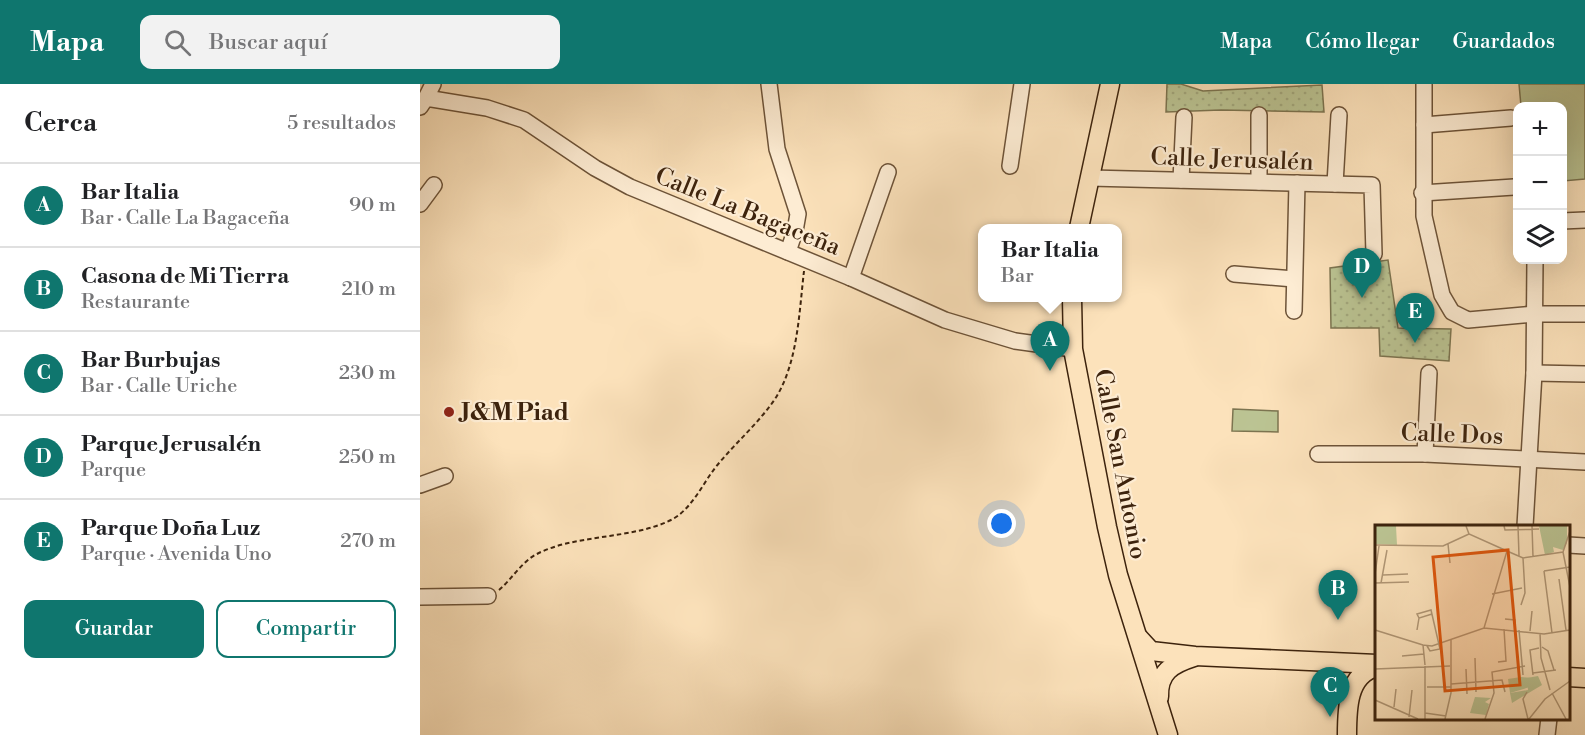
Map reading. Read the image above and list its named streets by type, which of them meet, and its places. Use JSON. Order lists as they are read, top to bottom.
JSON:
{
  "streets": {
    "main road": ["Calle San Antonio"],
    "street": ["Calle Jerusalén", "Calle La Bagaceña", "Calle Dos"]
  },
  "crossings": [
    ["Calle La Bagaceña", "Calle San Antonio"]
  ],
  "places": ["J&M Piad"],
  "page": {
    "header": "Mapa",
    "search": "Buscar aquí",
    "nav": ["Mapa", "Cómo llegar", "Guardados"],
    "heading": ["Cerca", "5 resultados"],
    "map_buttons": ["+", "−"],
    "list": [
      {
        "mark": "A",
        "name": "Bar Italia",
        "note": "Bar · Calle La Bagaceña",
        "value": "90 m"
      },
      {
        "mark": "B",
        "name": "Casona de Mi Tierra",
        "note": "Restaurante",
        "value": "210 m"
      },
      {
        "mark": "C",
        "name": "Bar Burbujas",
        "note": "Bar · Calle Uriche",
        "value": "230 m"
      },
      {
        "mark": "D",
        "name": "Parque Jerusalén",
        "note": "Parque",
        "value": "250 m"
      },
      {
        "mark": "E",
        "name": "Parque Doña Luz",
        "note": "Parque · Avenida Uno",
        "value": "270 m"
      }
    ],
    "popup": ["Bar Italia", "Bar"],
    "pins": [
      "D",
      "E",
      "A",
      "B",
      "C"
    ],
    "buttons": ["Guardar", "Compartir"]
  }
}
